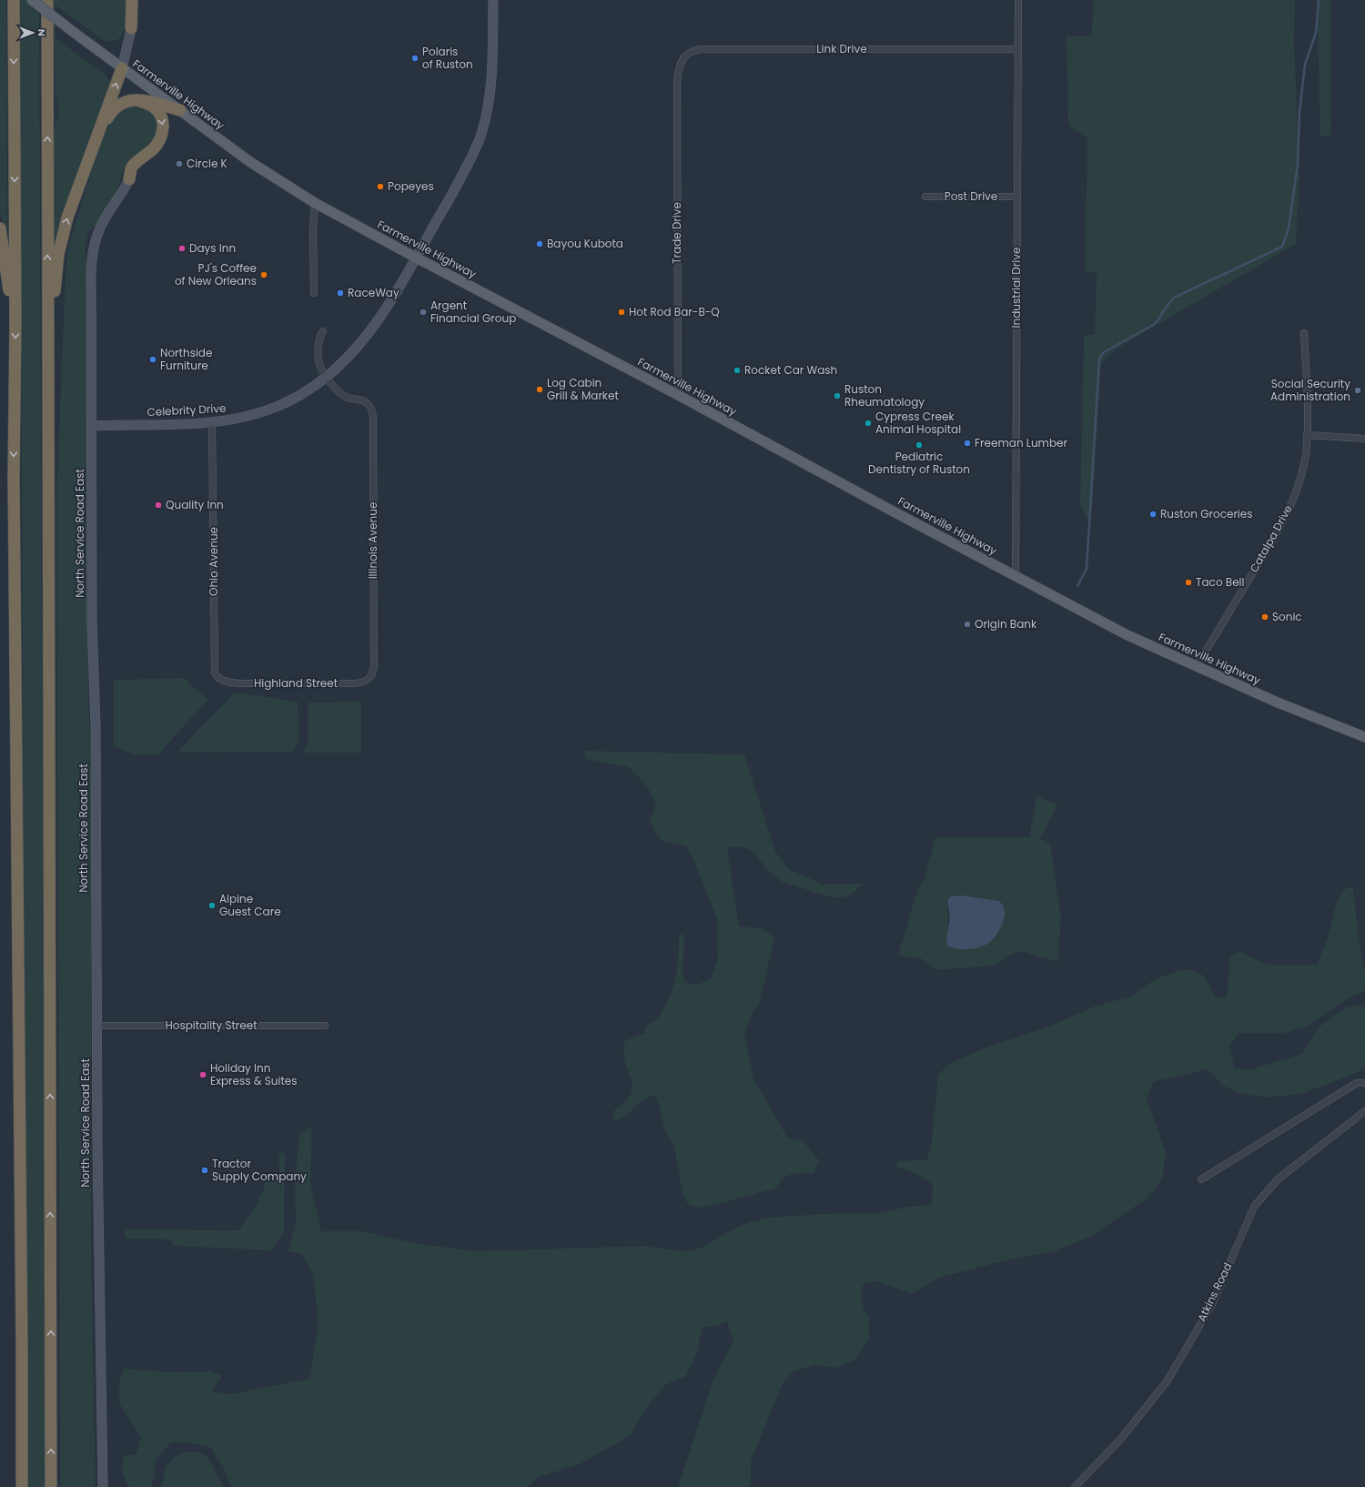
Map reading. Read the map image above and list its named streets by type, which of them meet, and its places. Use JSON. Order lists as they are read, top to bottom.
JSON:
{
  "streets": {
    "main road": ["Farmerville Highway"],
    "street": [
      "Link Drive",
      "Post Drive",
      "Trade Drive",
      "Industrial Drive",
      "Celebrity Drive",
      "North Service Road East",
      "Catalpa Drive",
      "Illinois Avenue",
      "Ohio Avenue",
      "Highland Street",
      "Hospitality Street",
      "Atkins Road"
    ]
  },
  "crossings": [
    ["Link Drive", "Trade Drive"],
    ["Link Drive", "Industrial Drive"],
    ["Farmerville Highway", "Trade Drive"],
    ["Farmerville Highway", "Industrial Drive"],
    ["Farmerville Highway", "Celebrity Drive"],
    ["Farmerville Highway", "Catalpa Drive"],
    ["Post Drive", "Industrial Drive"],
    ["Celebrity Drive", "North Service Road East"],
    ["Celebrity Drive", "Illinois Avenue"],
    ["Celebrity Drive", "Ohio Avenue"],
    ["North Service Road East", "Hospitality Street"],
    ["Illinois Avenue", "Highland Street"],
    ["Ohio Avenue", "Highland Street"]
  ],
  "places": [
    "Polaris of Ruston",
    "Circle K",
    "Popeyes",
    "Bayou Kubota",
    "Days Inn",
    "PJ's Coffee of New Orleans",
    "RaceWay",
    "Argent Financial Group",
    "Hot Rod Bar-B-Q",
    "Northside Furniture",
    "Rocket Car Wash",
    "Log Cabin Grill & Market",
    "Social Security Administration",
    "Ruston Rheumatology",
    "Cypress Creek Animal Hospital",
    "Freeman Lumber",
    "Pediatric Dentistry of Ruston",
    "Quality Inn",
    "Ruston Groceries",
    "Taco Bell",
    "Sonic",
    "Origin Bank",
    "Alpine Guest Care",
    "Holiday Inn Express & Suites",
    "Tractor Supply Company"
  ],
  "north": "right"
}
